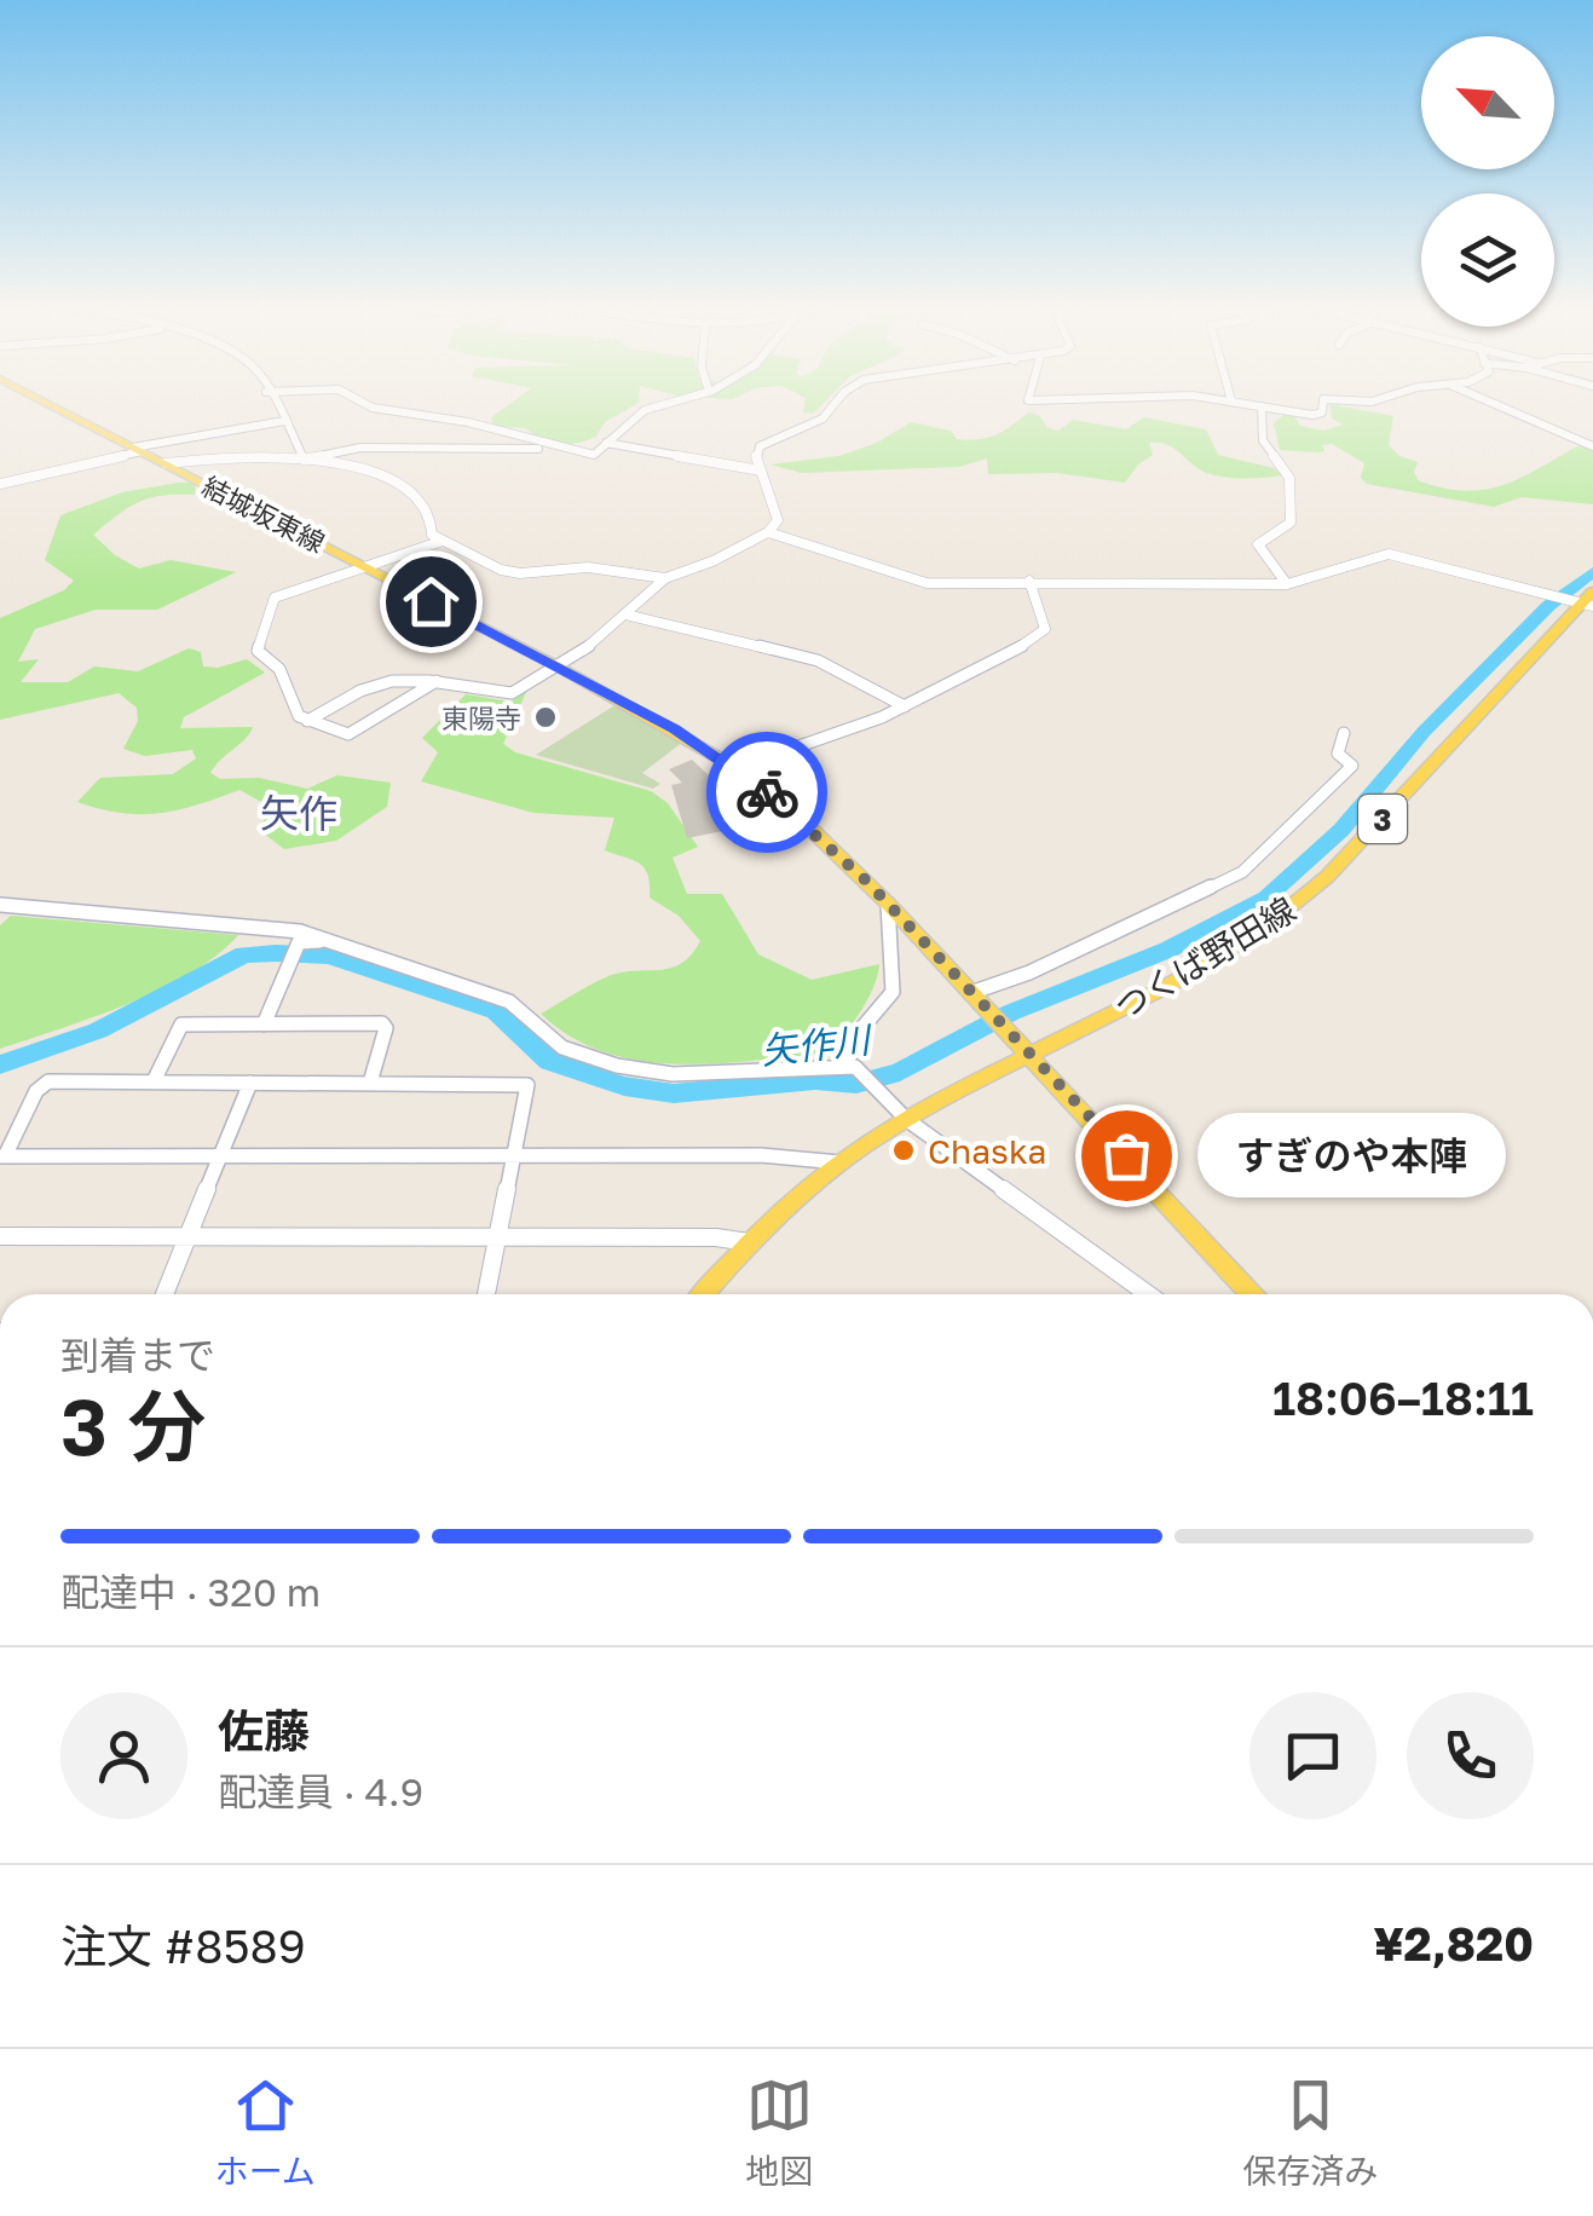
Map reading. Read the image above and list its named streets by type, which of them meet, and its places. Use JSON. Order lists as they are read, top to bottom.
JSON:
{
  "streets": {
    "main road": ["結城坂東線", "3", "つくば野田線"]
  },
  "crossings": [
    ["結城坂東線", "つくば野田線"]
  ],
  "districts": ["矢作"],
  "water": ["矢作川"],
  "places": ["東陽寺", "Chaska", "すぎのや本陣"],
  "north": "top left",
  "page": {
    "bubble": "すぎのや本陣",
    "heading": ["3 分", "到着まで", "18:06–18:11"],
    "panel": [
      "佐藤",
      "配達員 · 4.9",
      "注文 #8589",
      "¥2,820"
    ],
    "bar": "配達中 · 320 m",
    "tabs": ["ホーム", "地図", "保存済み"]
  }
}
